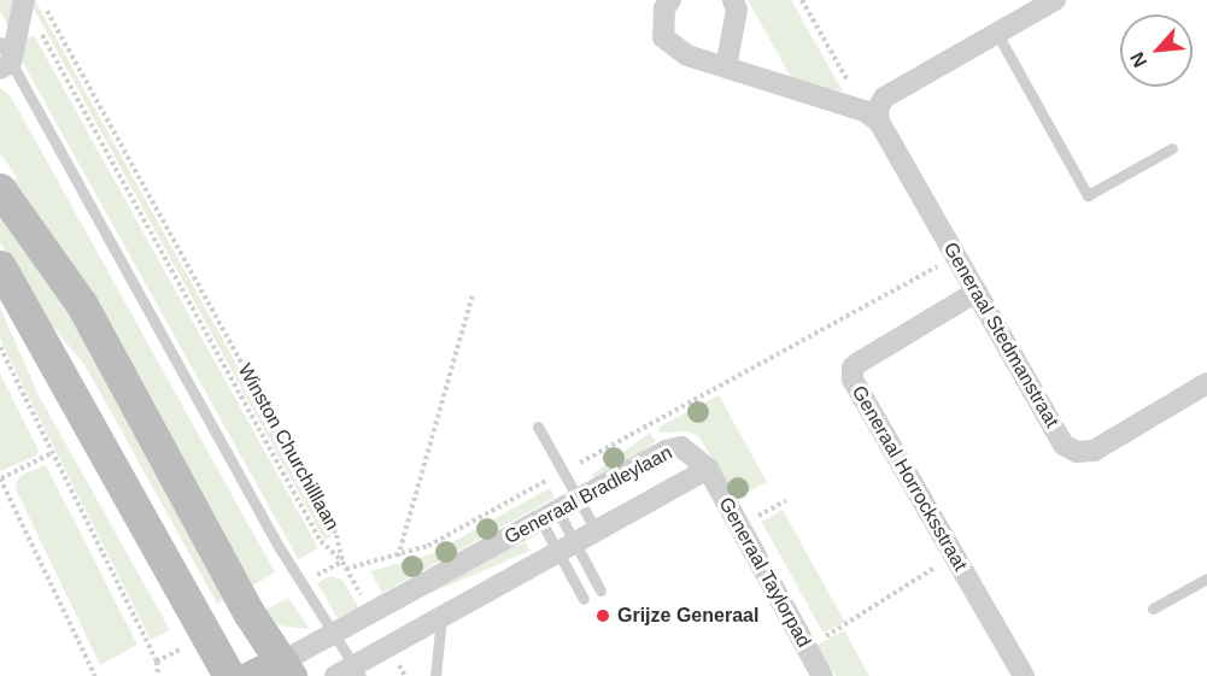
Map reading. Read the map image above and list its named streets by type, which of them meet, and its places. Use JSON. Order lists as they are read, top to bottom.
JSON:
{
  "streets": {
    "street": [
      "Generaal Stedmanstraat",
      "Generaal Horrocksstraat",
      "Generaal Bradleylaan",
      "Generaal Taylorpad"
    ],
    "path": ["Winston Churchilllaan"]
  },
  "crossings": [
    ["Generaal Stedmanstraat", "Generaal Horrocksstraat"],
    ["Generaal Stedmanstraat", "Generaal Bradleylaan"],
    ["Generaal Bradleylaan", "Generaal Taylorpad"]
  ],
  "places": ["Grijze Generaal"],
  "north": "bottom left"
}
